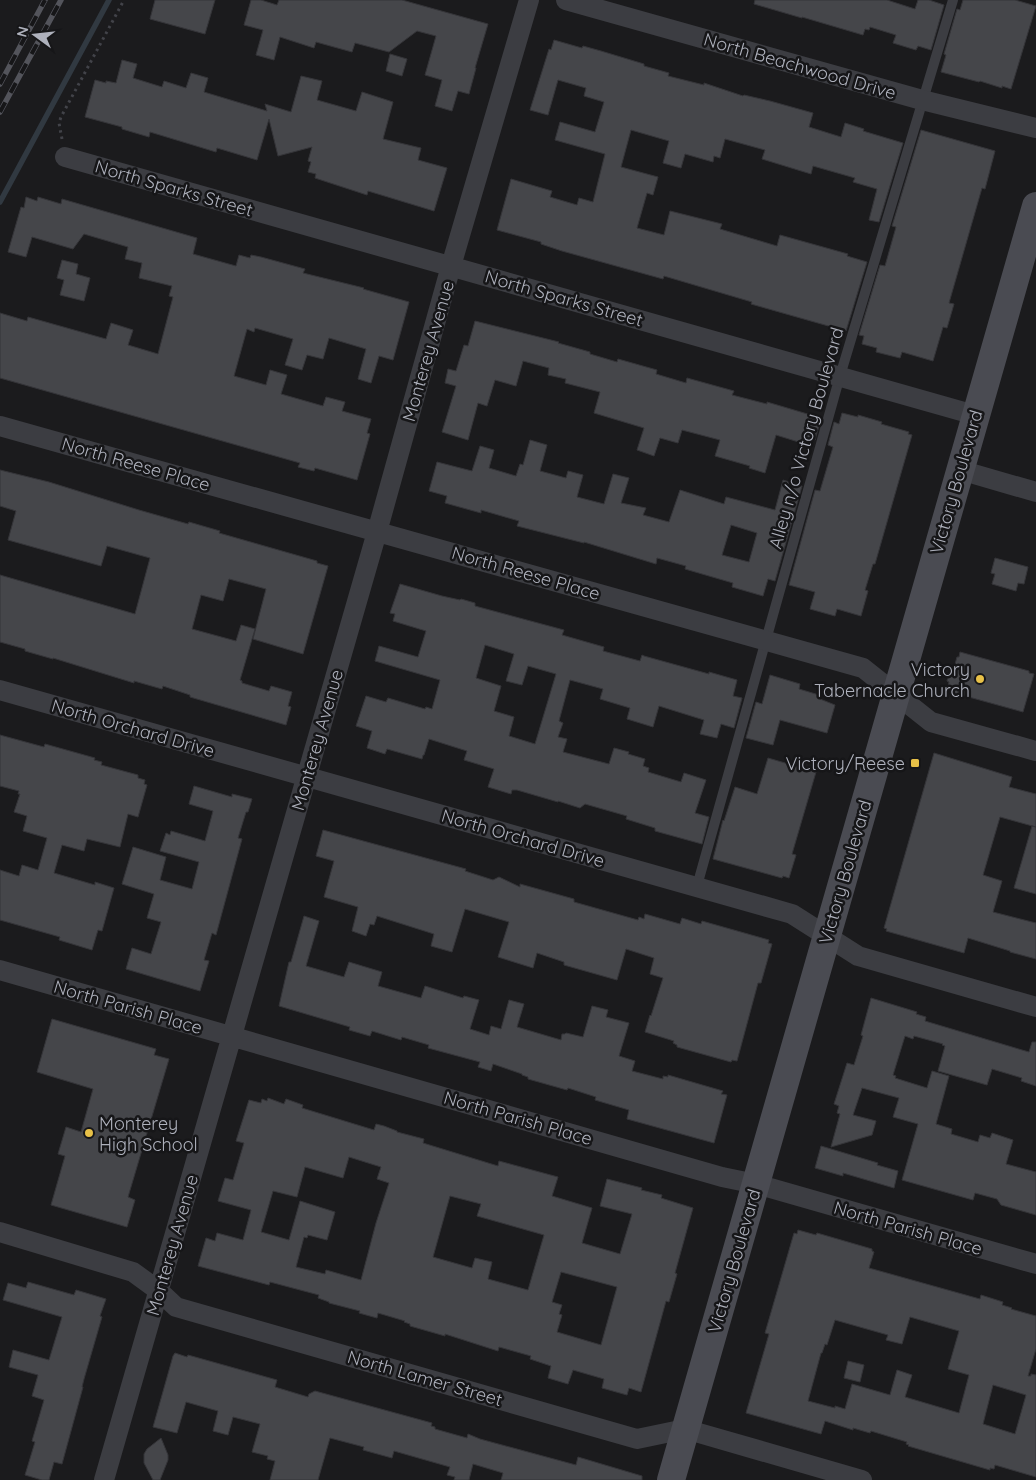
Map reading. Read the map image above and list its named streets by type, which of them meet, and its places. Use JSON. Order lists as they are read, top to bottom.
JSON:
{
  "streets": {
    "main road": ["Victory Boulevard"],
    "street": [
      "North Beachwood Drive",
      "North Sparks Street",
      "Monterey Avenue",
      "North Reese Place",
      "North Orchard Drive",
      "North Parish Place",
      "North Lamer Street"
    ],
    "lane": ["Alley n/o Victory Boulevard"]
  },
  "crossings": [
    ["North Beachwood Drive", "Alley n/o Victory Boulevard"],
    ["North Sparks Street", "Monterey Avenue"],
    ["North Sparks Street", "Alley n/o Victory Boulevard"],
    ["North Sparks Street", "Victory Boulevard"],
    ["Monterey Avenue", "North Reese Place"],
    ["Monterey Avenue", "North Orchard Drive"],
    ["Monterey Avenue", "North Parish Place"],
    ["Monterey Avenue", "North Lamer Street"],
    ["Alley n/o Victory Boulevard", "North Reese Place"],
    ["Alley n/o Victory Boulevard", "North Orchard Drive"],
    ["North Reese Place", "Victory Boulevard"],
    ["Victory Boulevard", "North Orchard Drive"],
    ["Victory Boulevard", "North Parish Place"],
    ["Victory Boulevard", "North Lamer Street"]
  ],
  "places": {
    "other": ["Victory Tabernacle Church", "Monterey High School"],
    "transit": ["Victory/Reese"]
  },
  "north": "left"
}
